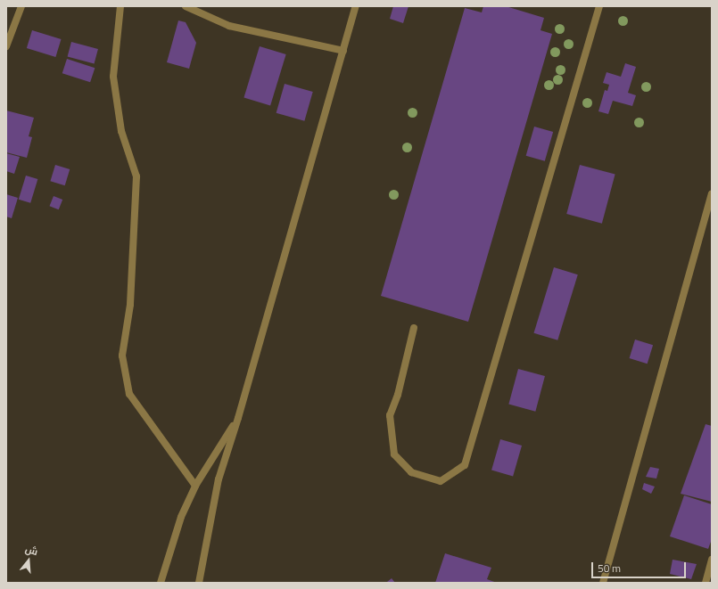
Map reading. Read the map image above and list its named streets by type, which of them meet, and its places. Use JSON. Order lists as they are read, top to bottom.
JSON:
{
  "scale_bar": "50 m",
  "north": "top"
}
